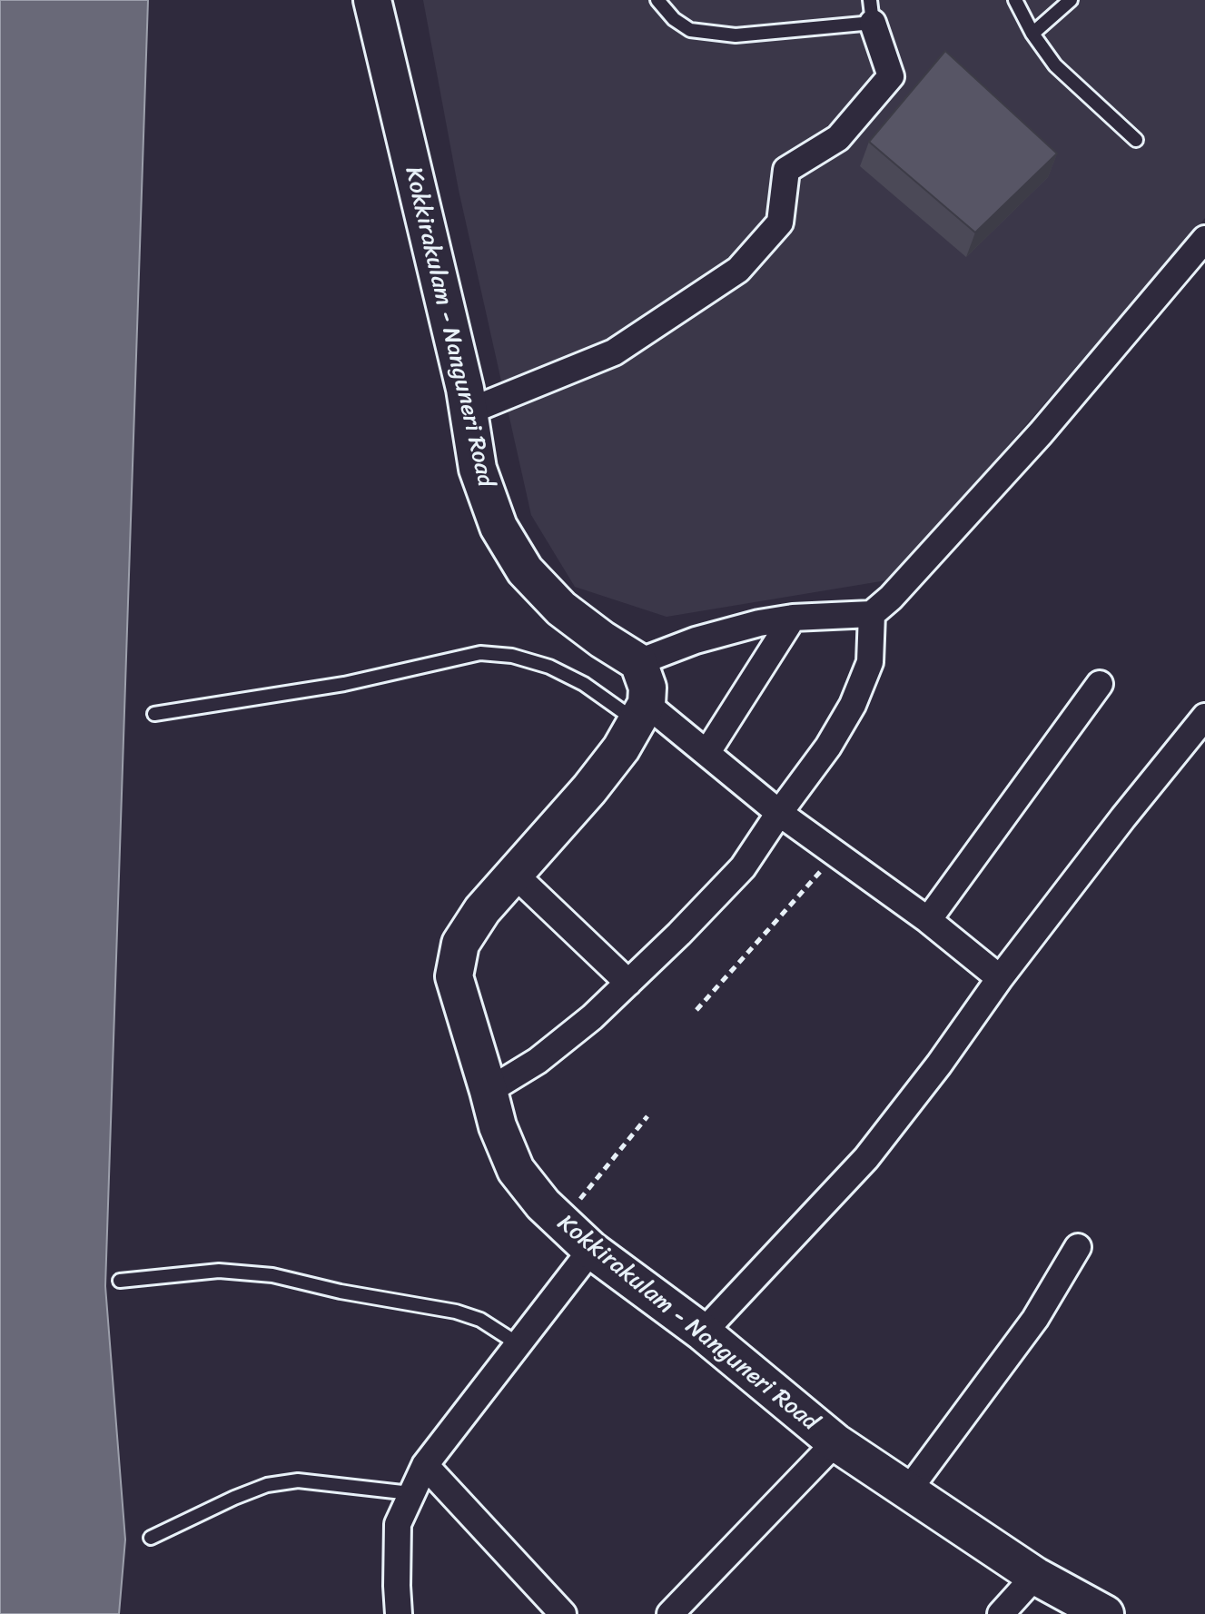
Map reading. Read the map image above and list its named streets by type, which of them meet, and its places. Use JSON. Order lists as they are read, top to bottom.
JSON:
{
  "streets": {
    "main road": ["Kokkirakulam - Nanguneri Road"]
  }
}
